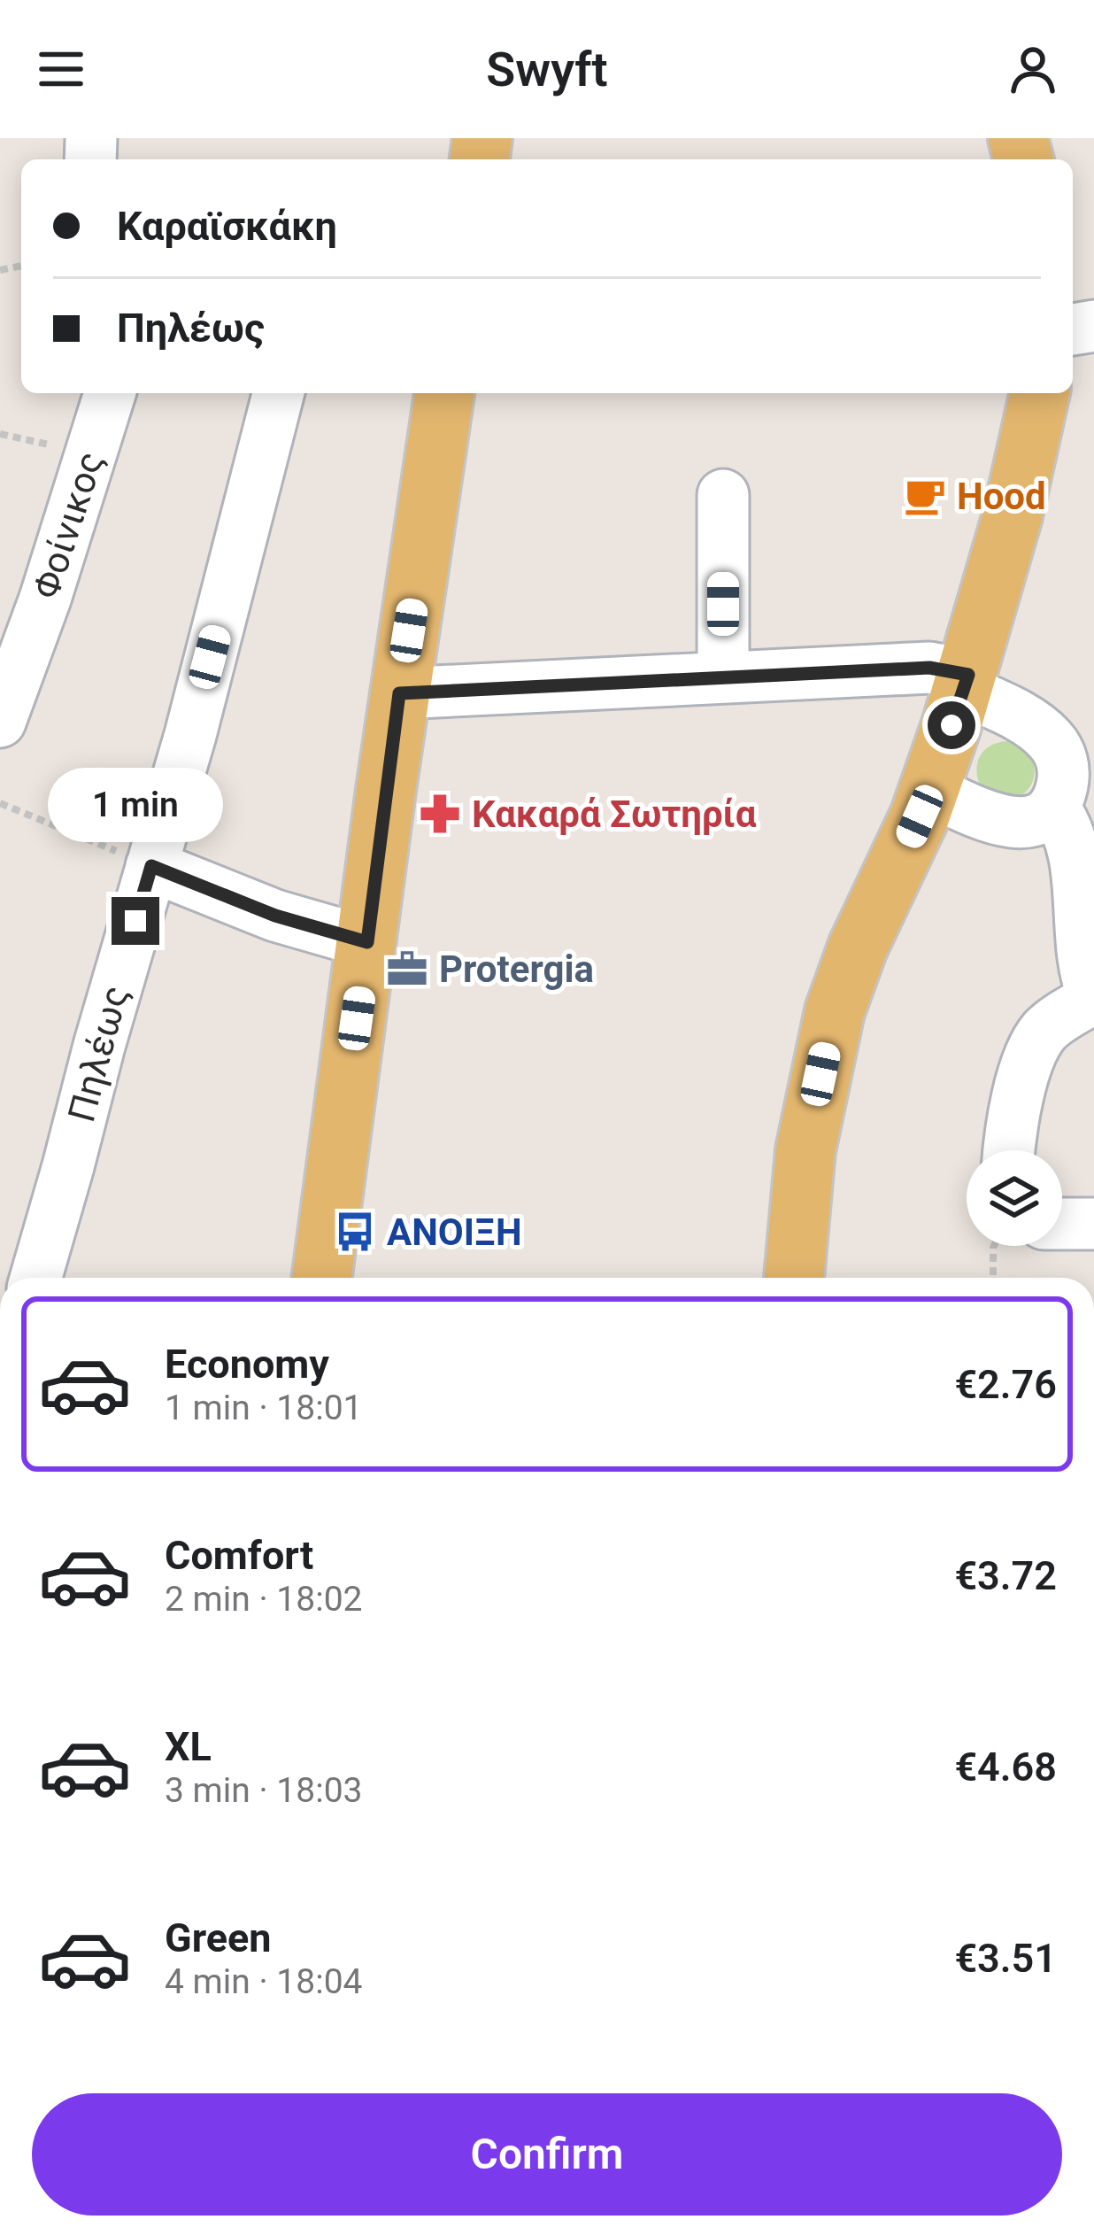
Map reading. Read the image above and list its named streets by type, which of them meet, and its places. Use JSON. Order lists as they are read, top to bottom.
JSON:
{
  "streets": {
    "street": ["Φοίνικος", "Πηλέως"]
  },
  "places": {
    "cafe": ["Hood"],
    "pharmacy": ["Κακαρά Σωτηρία"],
    "office": ["Protergia"],
    "bus stop": ["ΑΝΟΙΞΗ"]
  },
  "page": {
    "header": "Swyft",
    "banner": ["Καραϊσκάκη", "Πηλέως"],
    "bubble": "1 min",
    "list": [
      {
        "name": "Economy",
        "note": "1 min · 18:01",
        "value": "€2.76"
      },
      {
        "name": "Comfort",
        "note": "2 min · 18:02",
        "value": "€3.72"
      },
      {
        "name": "XL",
        "note": "3 min · 18:03",
        "value": "€4.68"
      },
      {
        "name": "Green",
        "note": "4 min · 18:04",
        "value": "€3.51"
      }
    ],
    "buttons": "Confirm"
  }
}
